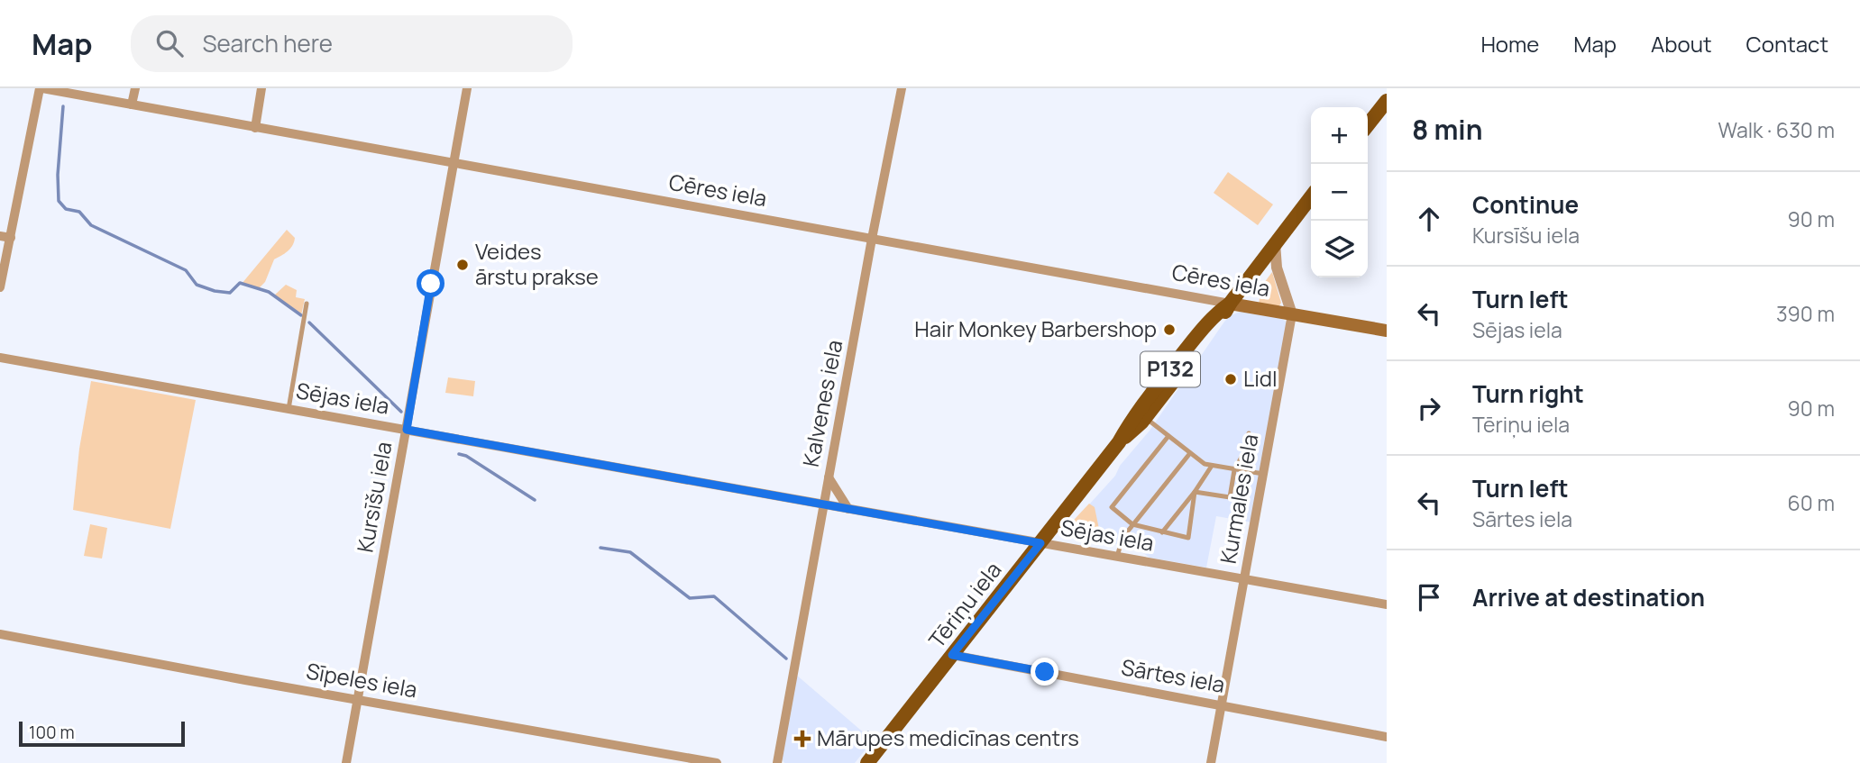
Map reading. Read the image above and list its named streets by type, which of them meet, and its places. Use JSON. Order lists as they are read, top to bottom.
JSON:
{
  "streets": {
    "main road": ["Cēres iela", "P132", "Tēriņu iela"],
    "street": [
      "Sējas iela",
      "Kalvenes iela",
      "Kursīšu iela",
      "Kurmales iela",
      "Sārtes iela",
      "Sīpeles iela"
    ]
  },
  "crossings": [
    ["Cēres iela", "Kalvenes iela"],
    ["Cēres iela", "Kursīšu iela"],
    ["Cēres iela", "Kurmales iela"],
    ["Cēres iela", "Tēriņu iela"],
    ["Sējas iela", "Kalvenes iela"],
    ["Sējas iela", "Kursīšu iela"],
    ["Sējas iela", "Kurmales iela"],
    ["Sējas iela", "Tēriņu iela"],
    ["Kursīšu iela", "Sīpeles iela"],
    ["Kurmales iela", "Tēriņu iela"],
    ["Kurmales iela", "Sārtes iela"],
    ["Tēriņu iela", "Sārtes iela"]
  ],
  "places": {
    "other": ["Veides ārstu prakse", "Hair Monkey Barbershop", "Lidl"],
    "health": ["Mārupes medicīnas centrs"]
  },
  "scale_bar": "100 m",
  "page": {
    "header": "Map",
    "search": "Search here",
    "nav": [
      "Home",
      "Map",
      "About",
      "Contact"
    ],
    "heading": ["8 min", "Walk · 630 m"],
    "map_buttons": ["+", "−"],
    "list": [
      ["Continue", "Kursīšu iela", "90 m"],
      ["Turn left", "Sējas iela", "390 m"],
      ["Turn right", "Tēriņu iela", "90 m"],
      ["Turn left", "Sārtes iela", "60 m"],
      "Arrive at destination"
    ],
    "scale": "100 m"
  }
}
